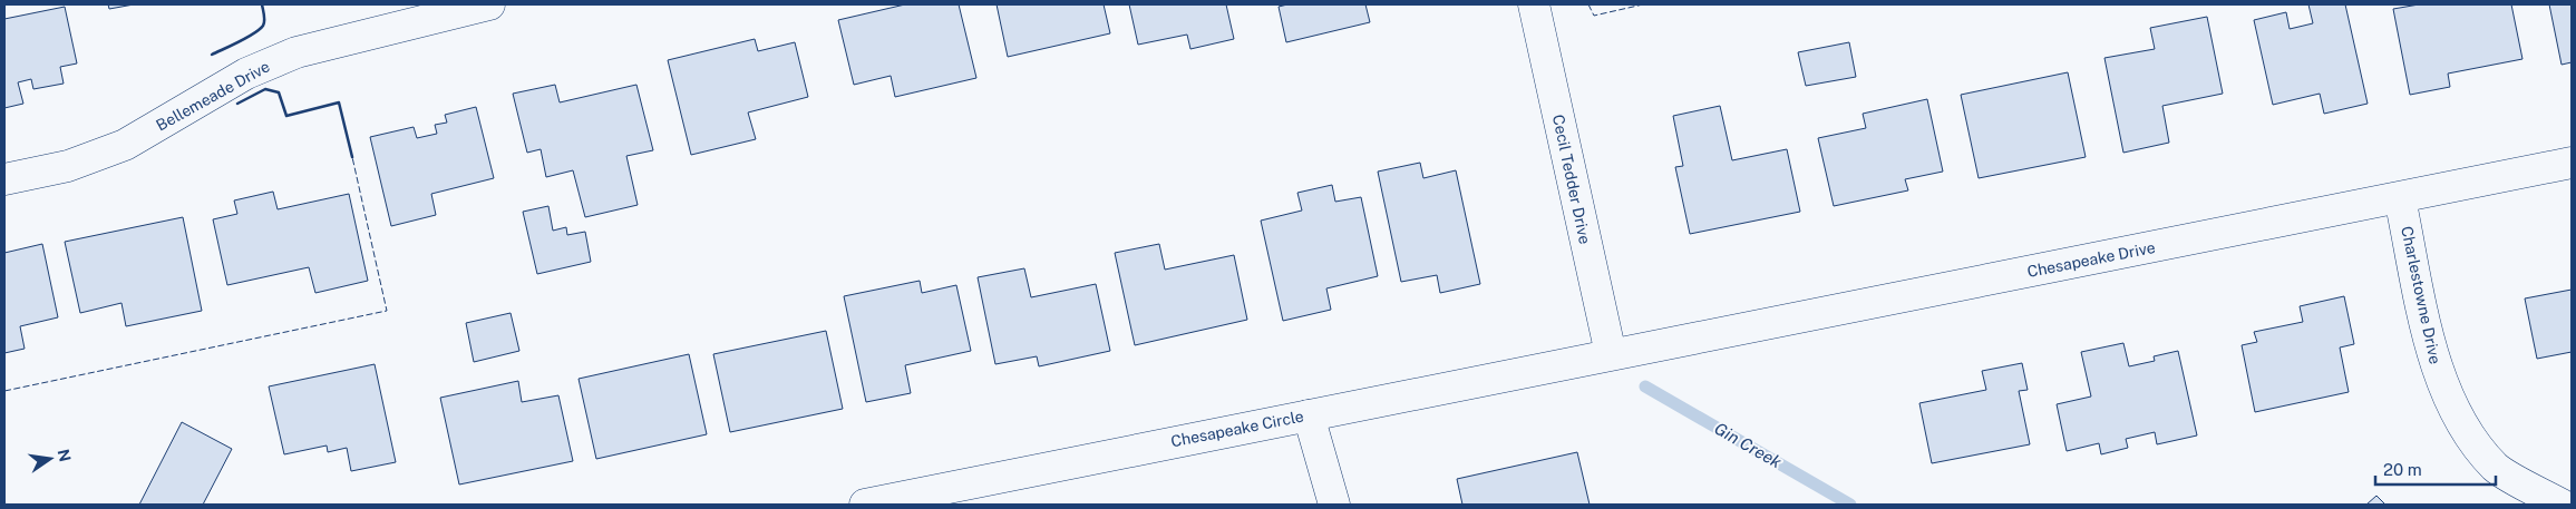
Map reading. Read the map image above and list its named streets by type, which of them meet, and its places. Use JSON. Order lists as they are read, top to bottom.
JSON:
{
  "streets": {
    "street": [
      "Bellemeade Drive",
      "Cecil Tedder Drive",
      "Chesapeake Drive",
      "Charlestowne Drive",
      "Chesapeake Circle"
    ]
  },
  "crossings": [
    ["Cecil Tedder Drive", "Chesapeake Drive"],
    ["Cecil Tedder Drive", "Chesapeake Circle"],
    ["Chesapeake Drive", "Charlestowne Drive"],
    ["Chesapeake Drive", "Chesapeake Circle"]
  ],
  "water": ["Gin Creek"],
  "scale_bar": "20 m",
  "north": "right"
}
